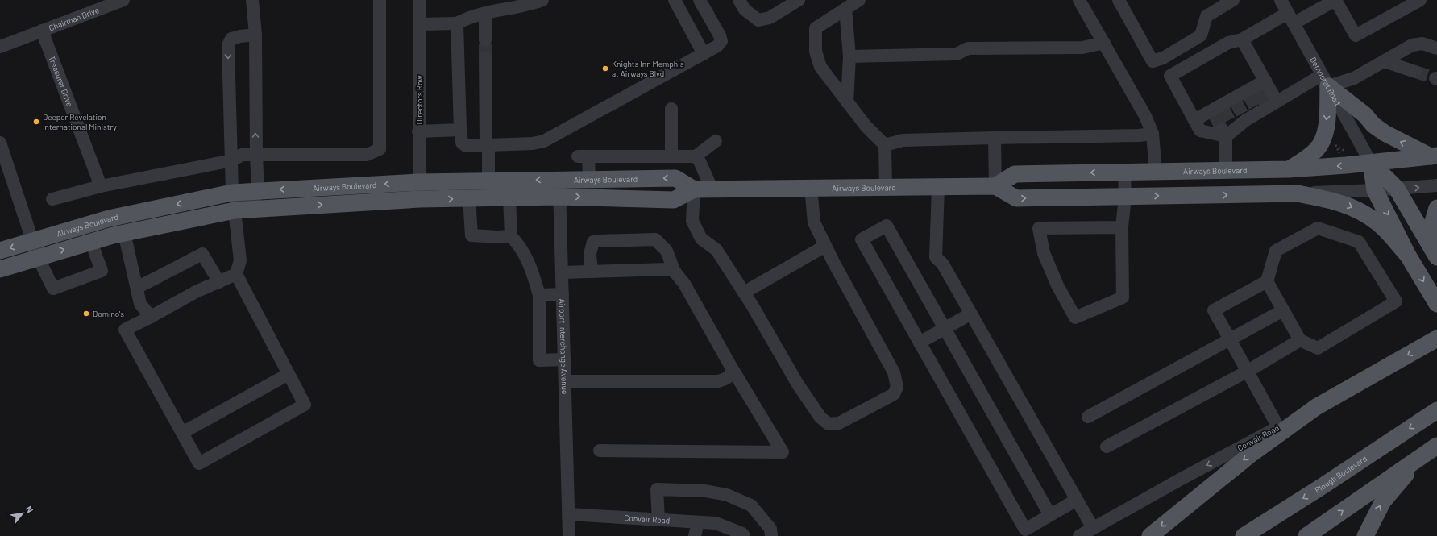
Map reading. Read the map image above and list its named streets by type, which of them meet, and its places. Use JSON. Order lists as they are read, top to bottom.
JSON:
{
  "streets": {
    "main road": [
      "Democrat Road",
      "Airways Boulevard",
      "Convair Road",
      "Plough Boulevard"
    ],
    "street": [
      "Chairman Drive",
      "Treasurer Drive",
      "Directors Row",
      "Airport Interchange Avenue"
    ]
  },
  "crossings": [
    ["Chairman Drive", "Treasurer Drive"],
    ["Democrat Road", "Airways Boulevard"],
    ["Directors Row", "Airways Boulevard"],
    ["Airways Boulevard", "Airport Interchange Avenue"],
    ["Airport Interchange Avenue", "Convair Road"]
  ],
  "places": ["Knights Inn Memphis at Airways Blvd", "Deeper Revelation International Ministry", "Domino's"],
  "north": "top right"
}
